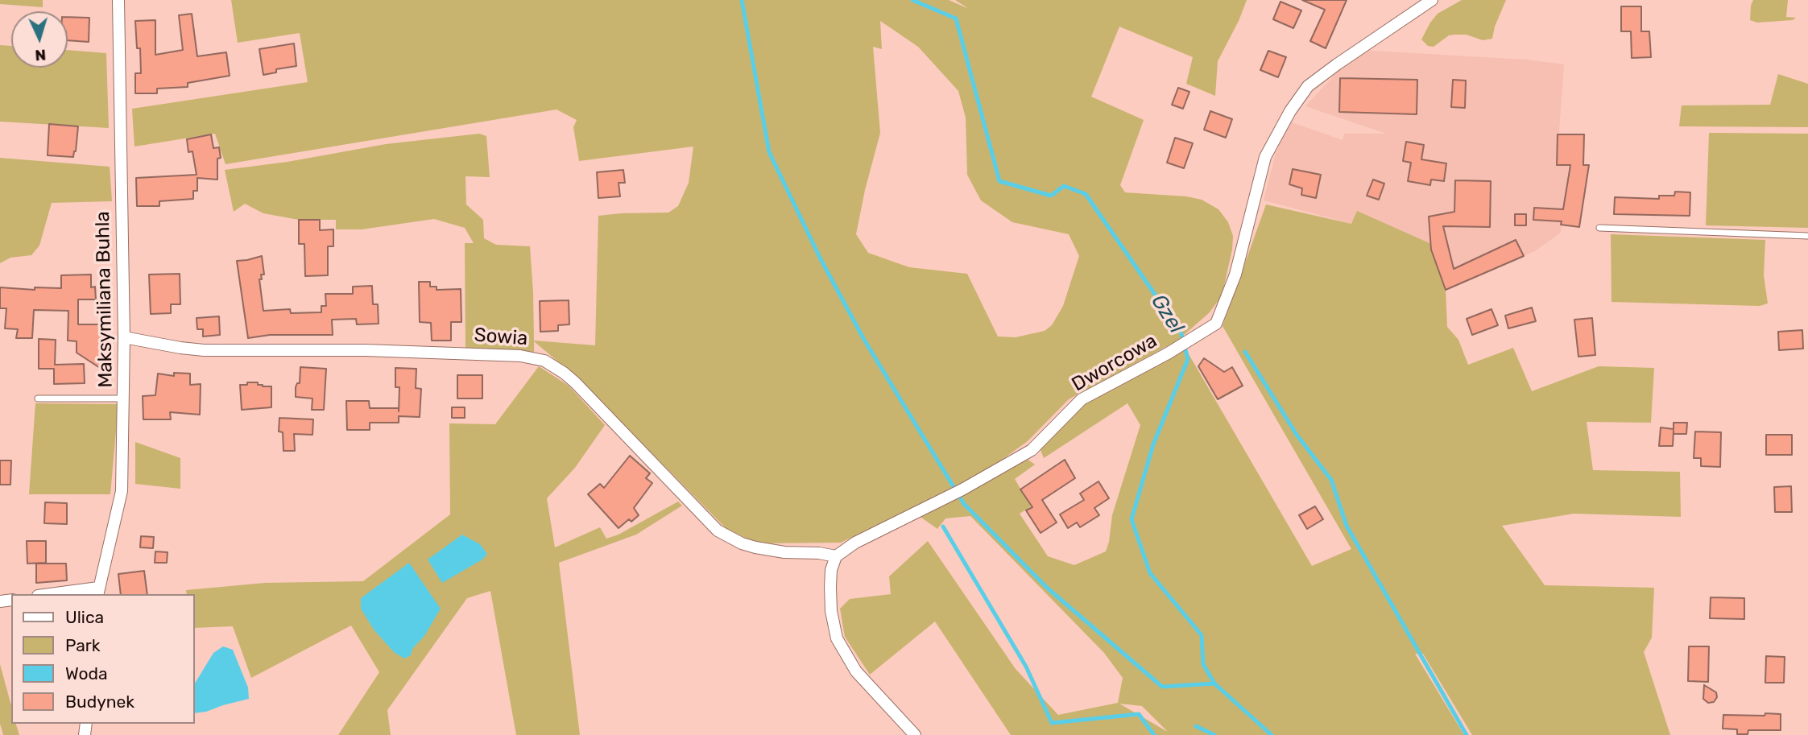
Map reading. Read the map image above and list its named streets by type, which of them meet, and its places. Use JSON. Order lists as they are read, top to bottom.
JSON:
{
  "streets": {
    "street": ["Maksymiliana Buhla", "Sowia", "Dworcowa"]
  },
  "crossings": [
    ["Maksymiliana Buhla", "Sowia"],
    ["Sowia", "Dworcowa"]
  ],
  "water": ["Gzel"],
  "legend": [
    "Ulica",
    "Park",
    "Woda",
    "Budynek"
  ],
  "north": "bottom"
}
